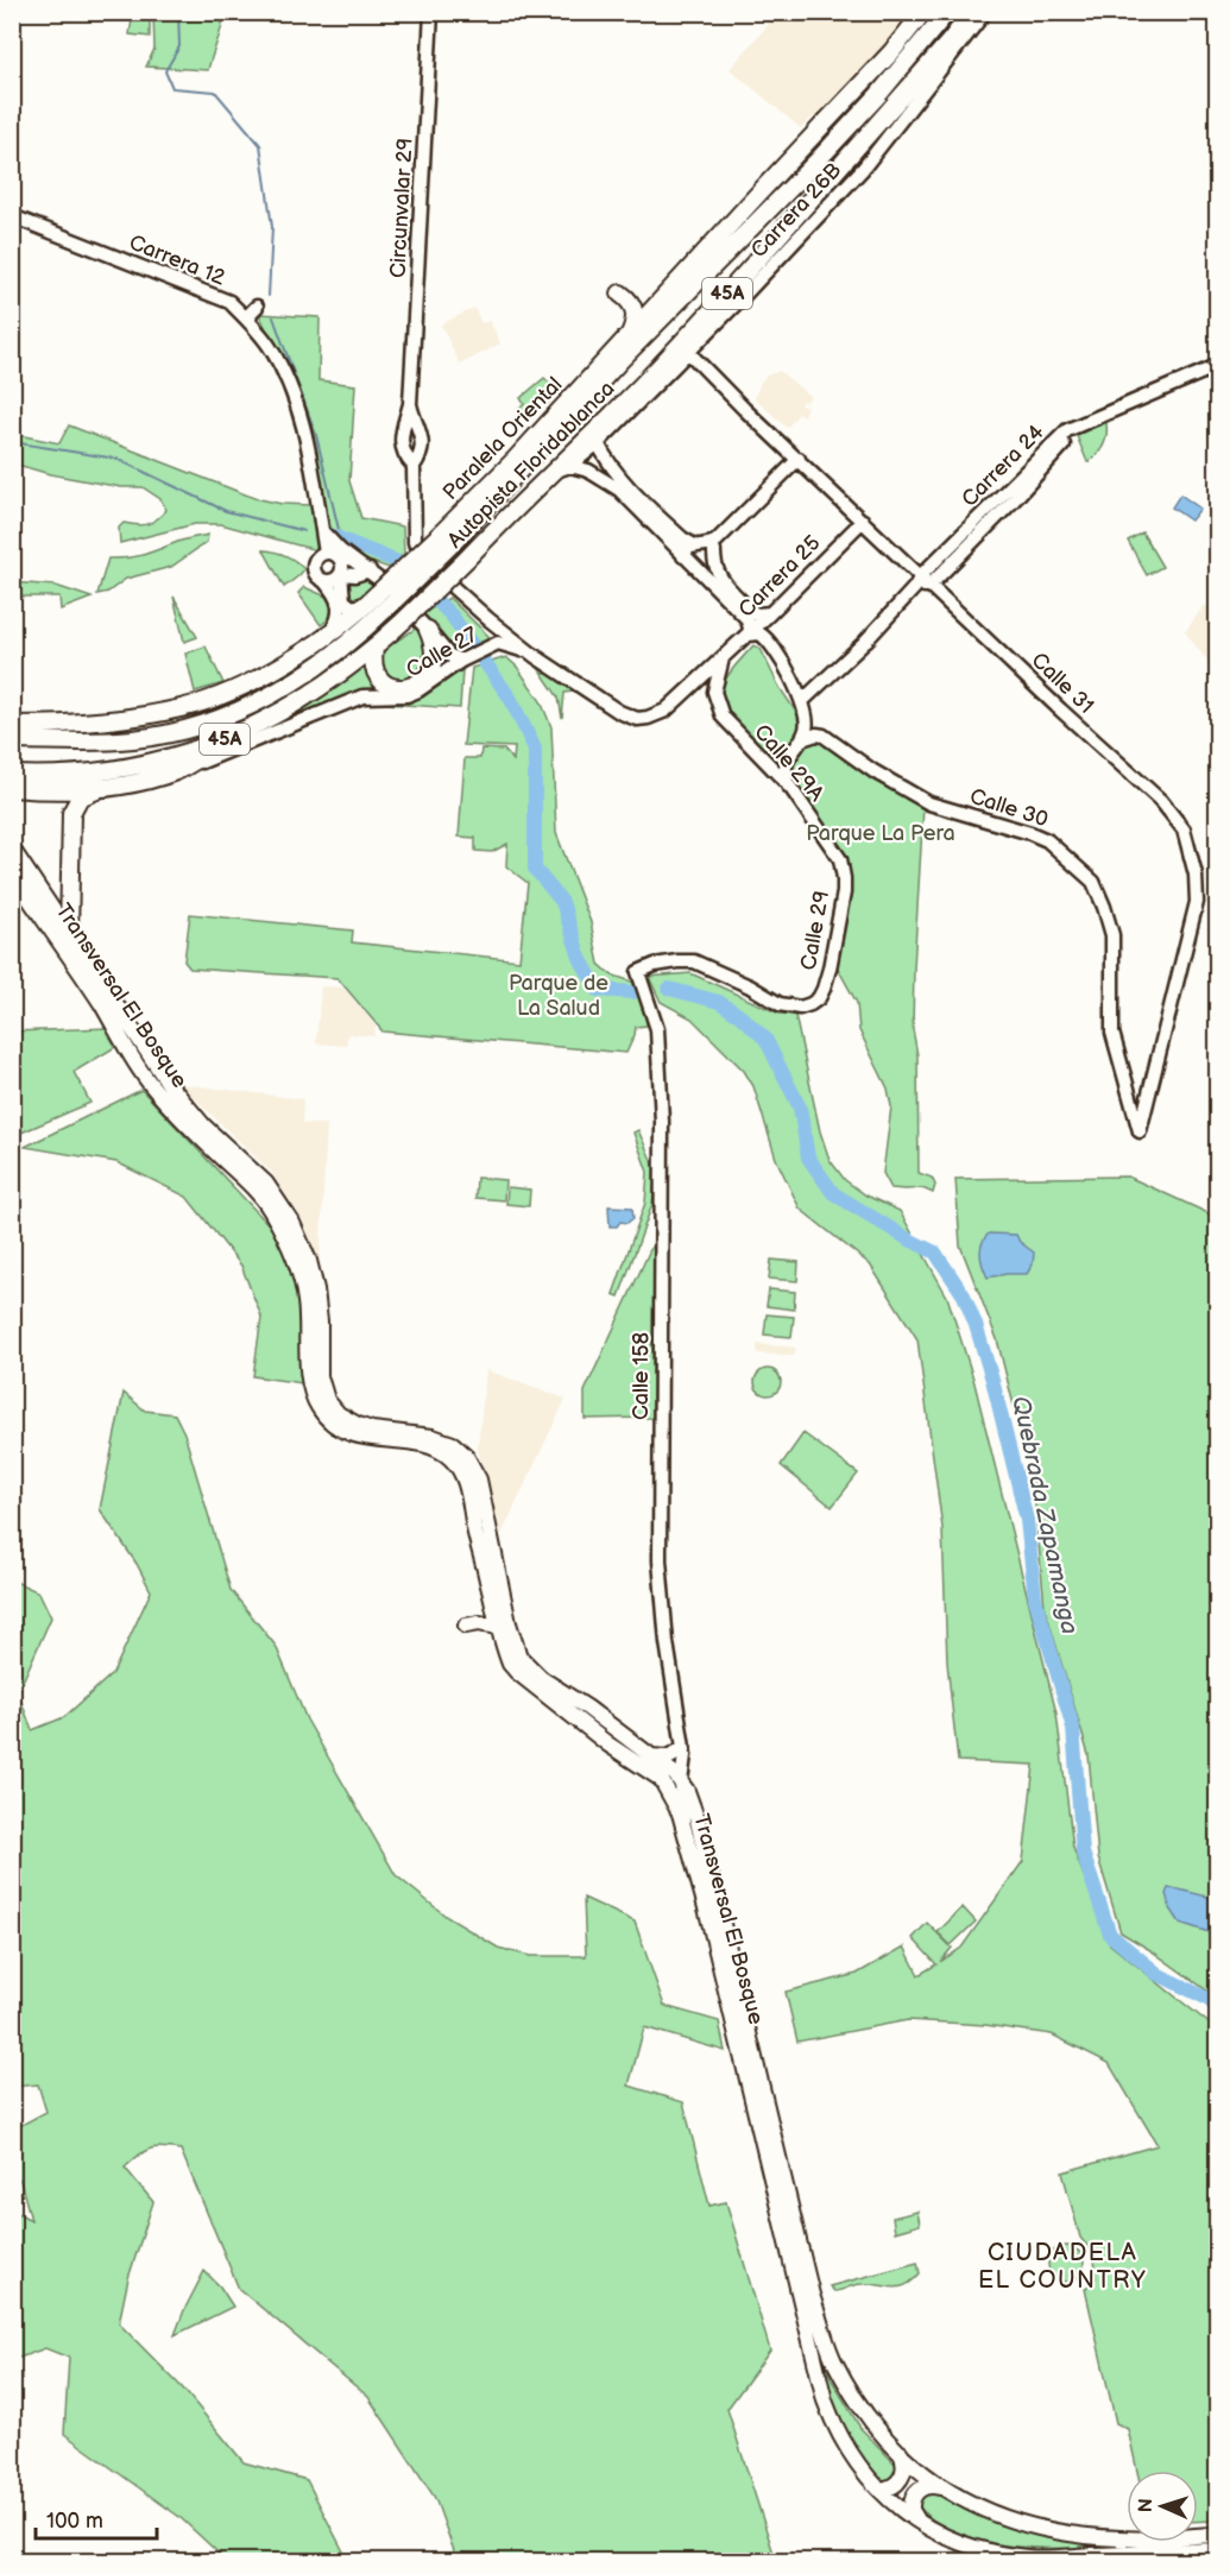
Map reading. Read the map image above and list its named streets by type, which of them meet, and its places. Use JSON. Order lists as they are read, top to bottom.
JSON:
{
  "streets": {
    "highway": ["45A", "Paralela Oriental", "Autopista Floridablanca"],
    "main road": ["Transversal El Bosque"],
    "street": [
      "Circunvalar 29",
      "Carrera 26B",
      "Carrera 12",
      "Carrera 24",
      "Carrera 25",
      "Calle 27",
      "Calle 31",
      "Calle 29A",
      "Calle 30",
      "Calle 29",
      "Calle 158"
    ]
  },
  "crossings": [
    ["Circunvalar 29", "Carrera 25"],
    ["Circunvalar 29", "Calle 27"],
    ["Carrera 26B", "Autopista Floridablanca"],
    ["Carrera 26B", "Calle 31"],
    ["Paralela Oriental", "Autopista Floridablanca"],
    ["Carrera 24", "Carrera 25"],
    ["Carrera 24", "Calle 31"],
    ["Carrera 24", "Calle 29A"],
    ["Carrera 24", "Calle 30"],
    ["Carrera 25", "Calle 31"],
    ["Carrera 25", "Calle 29A"],
    ["Carrera 25", "Calle 30"],
    ["Calle 31", "Calle 30"],
    ["Calle 29A", "Calle 30"],
    ["Calle 29A", "Calle 29"],
    ["Calle 29", "Calle 158"],
    ["Transversal El Bosque", "Calle 158"]
  ],
  "districts": ["CIUDADELA EL COUNTRY"],
  "water": ["Quebrada Zapamanga"],
  "parks": ["Parque La Pera", "Parque de La Salud"],
  "scale_bar": "100 m",
  "north": "left"
}
